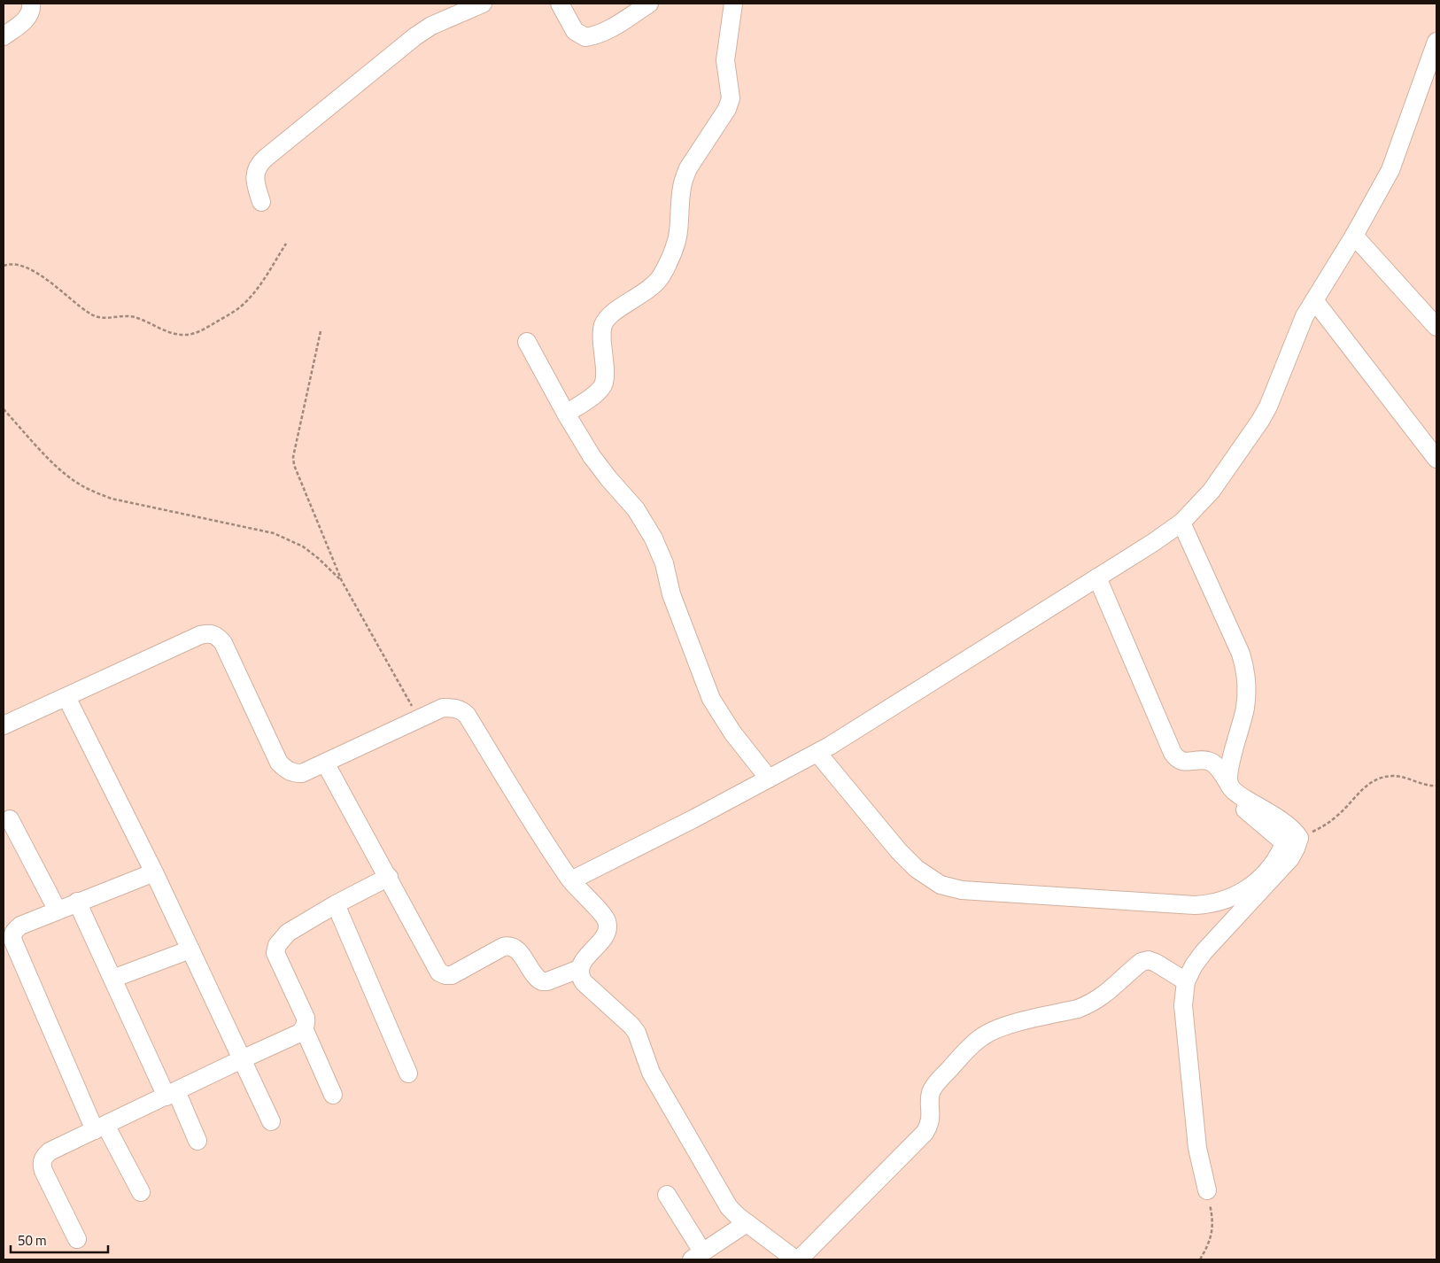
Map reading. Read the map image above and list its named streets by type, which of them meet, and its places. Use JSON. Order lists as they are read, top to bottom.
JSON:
{
  "scale_bar": "50 m"
}
